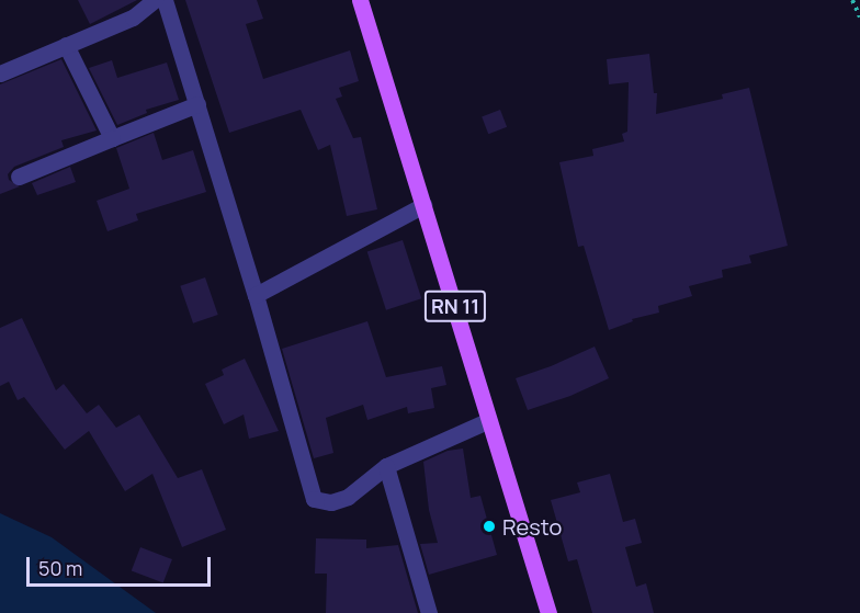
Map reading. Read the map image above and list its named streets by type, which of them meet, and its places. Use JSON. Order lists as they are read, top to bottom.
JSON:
{
  "streets": {
    "main road": ["RN 11"]
  },
  "places": ["Resto"],
  "scale_bar": "50 m"
}
